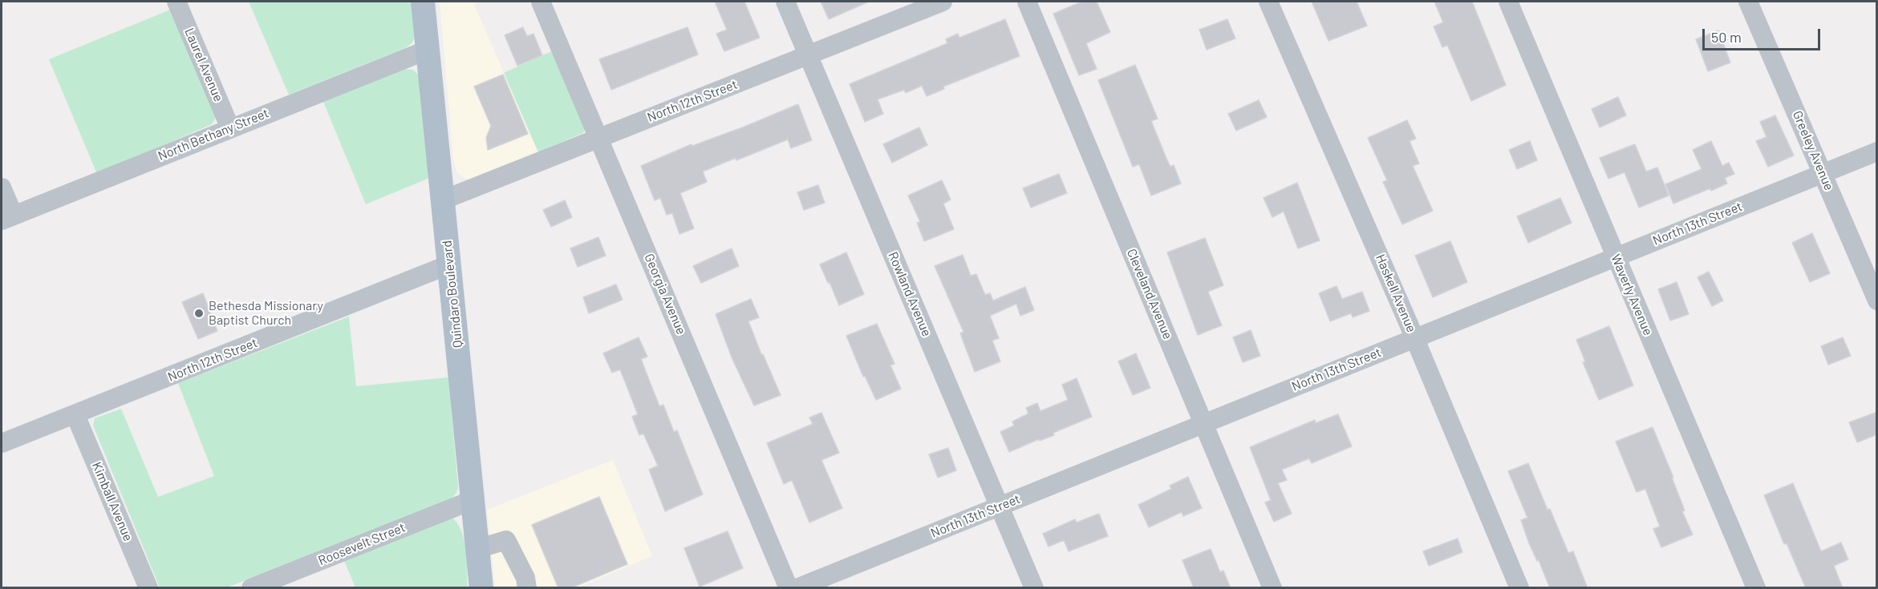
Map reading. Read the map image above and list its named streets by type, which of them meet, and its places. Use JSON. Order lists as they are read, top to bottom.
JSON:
{
  "streets": {
    "main road": ["Quindaro Boulevard"],
    "street": [
      "Laurel Avenue",
      "North 12th Street",
      "North Bethany Street",
      "Greeley Avenue",
      "North 13th Street",
      "Haskell Avenue",
      "Georgia Avenue",
      "Rowland Avenue",
      "Cleveland Avenue",
      "Waverly Avenue",
      "Kimball Avenue",
      "Roosevelt Street"
    ]
  },
  "crossings": [
    ["Laurel Avenue", "North Bethany Street"],
    ["North 12th Street", "Quindaro Boulevard"],
    ["North 12th Street", "Georgia Avenue"],
    ["North 12th Street", "Rowland Avenue"],
    ["North 12th Street", "Kimball Avenue"],
    ["North Bethany Street", "Quindaro Boulevard"],
    ["Greeley Avenue", "North 13th Street"],
    ["North 13th Street", "Haskell Avenue"],
    ["North 13th Street", "Rowland Avenue"],
    ["North 13th Street", "Cleveland Avenue"],
    ["North 13th Street", "Waverly Avenue"],
    ["Quindaro Boulevard", "Roosevelt Street"]
  ],
  "places": ["Bethesda Missionary Baptist Church"],
  "scale_bar": "50 m"
}
